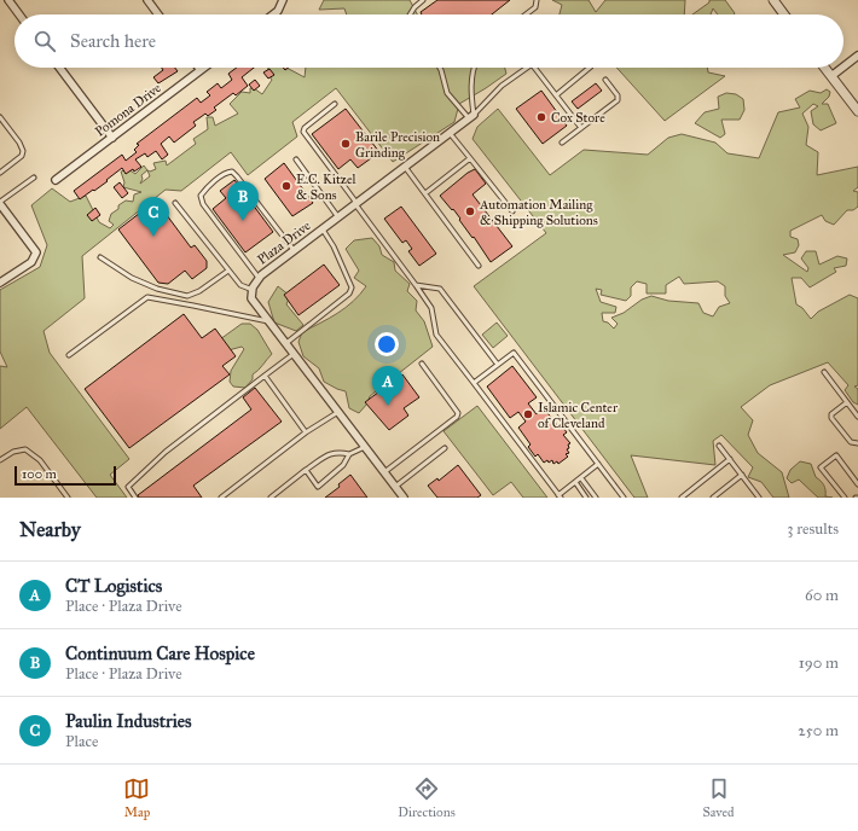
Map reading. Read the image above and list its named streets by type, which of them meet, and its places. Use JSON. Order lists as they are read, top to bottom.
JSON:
{
  "streets": {
    "street": ["Pomona Drive", "Plaza Drive"]
  },
  "places": [
    "Cox Store",
    "Barile Precision Grinding",
    "E.C. Kitzel & Sons",
    "Automation Mailing & Shipping Solutions",
    "Islamic Center of Cleveland"
  ],
  "scale_bar": "100 m",
  "page": {
    "search": "Search here",
    "pins": ["B", "C", "A"],
    "scale": "100 m",
    "heading": ["Nearby", "3 results"],
    "list": [
      {
        "mark": "A",
        "name": "CT Logistics",
        "note": "Place · Plaza Drive",
        "value": "60 m"
      },
      {
        "mark": "B",
        "name": "Continuum Care Hospice",
        "note": "Place · Plaza Drive",
        "value": "190 m"
      },
      {
        "mark": "C",
        "name": "Paulin Industries",
        "note": "Place",
        "value": "250 m"
      }
    ],
    "nav": ["Map", "Directions", "Saved"]
  }
}
